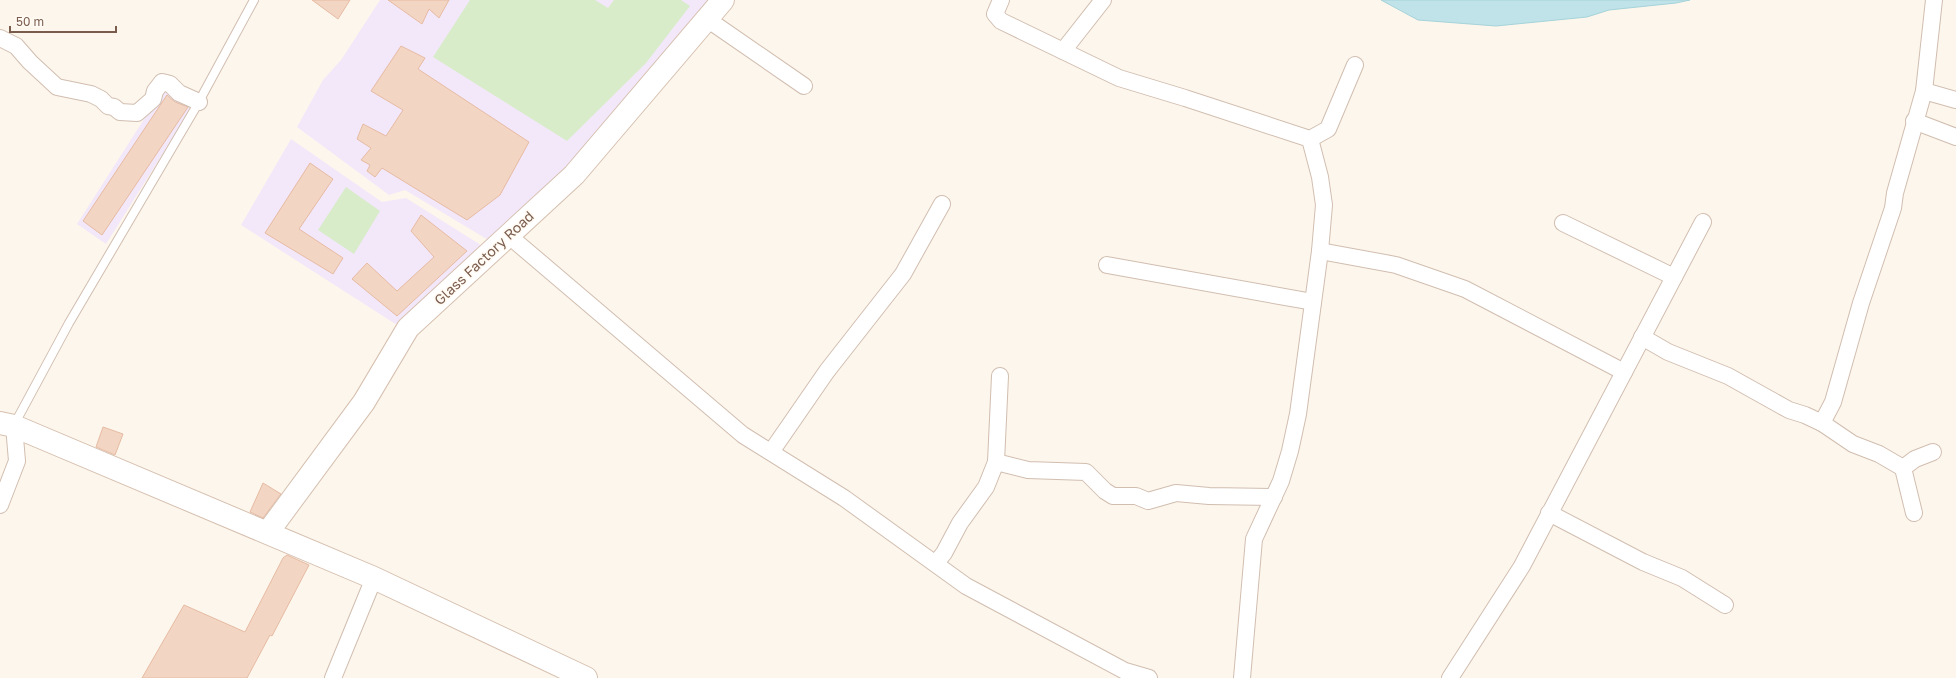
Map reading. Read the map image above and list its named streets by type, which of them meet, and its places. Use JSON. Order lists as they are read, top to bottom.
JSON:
{
  "streets": {
    "main road": ["Glass Factory Road"]
  },
  "scale_bar": "50 m"
}
